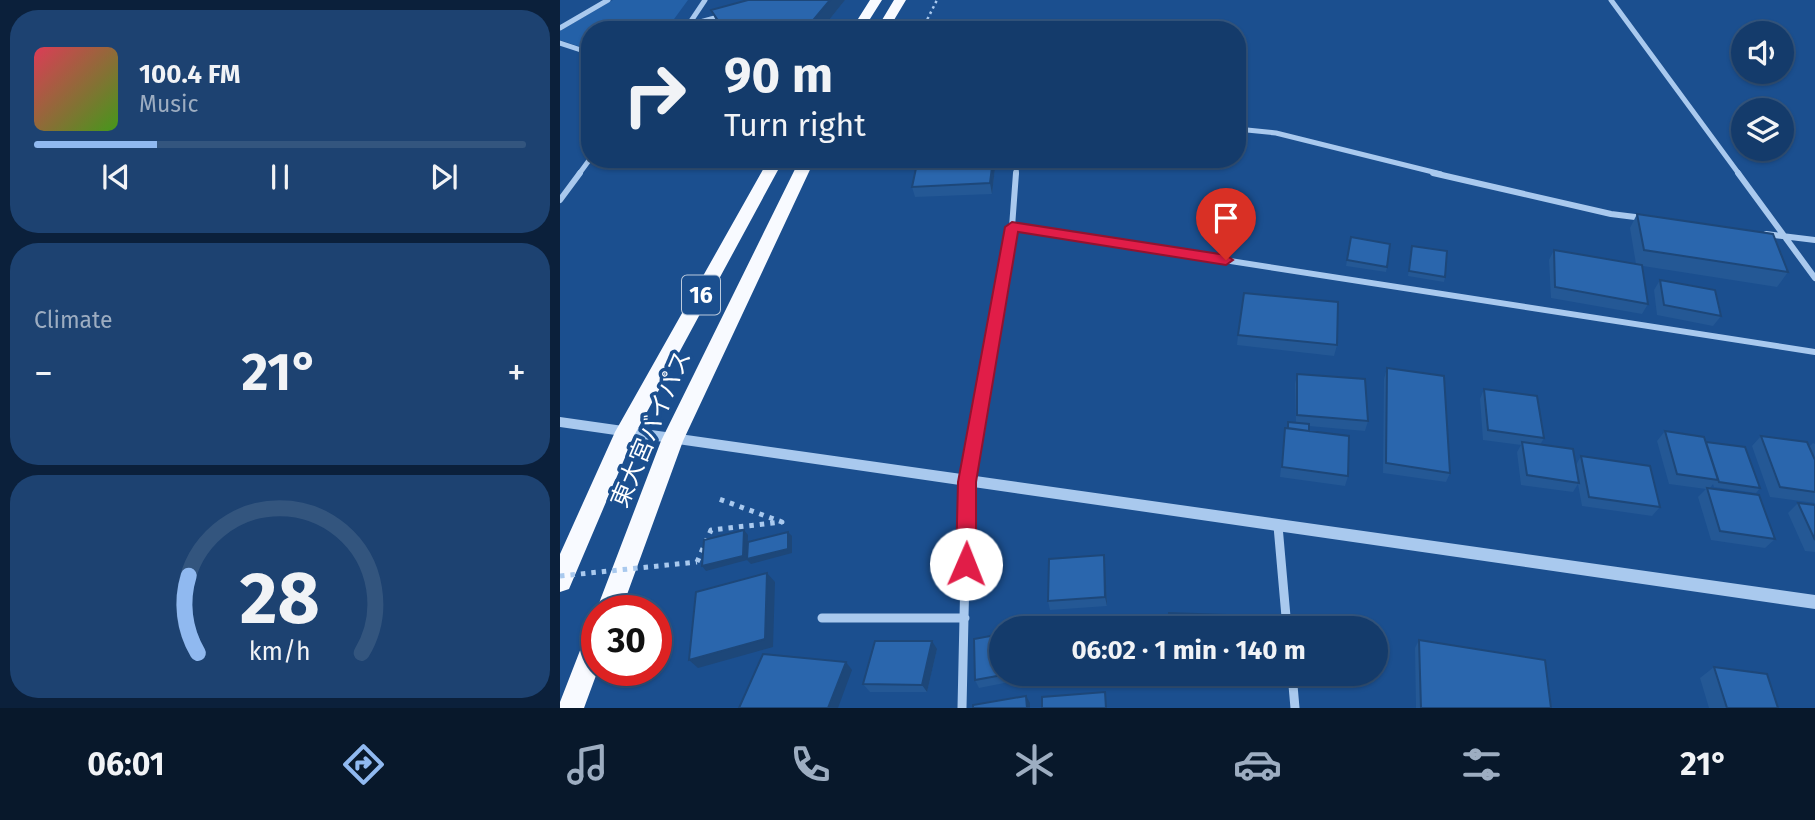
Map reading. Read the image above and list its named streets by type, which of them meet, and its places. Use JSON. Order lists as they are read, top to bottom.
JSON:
{
  "streets": {
    "highway": ["16", "東大宮バイパス"]
  },
  "page": {
    "turn": ["90 m", "Turn right"],
    "song": ["100.4 FM", "Music"],
    "tile": "Climate",
    "heat": ["−", "21°", "+"],
    "limit": "30",
    "trip": "06:02 · 1 min · 140 m",
    "tabs": ["06:01", "21°"],
    "gauge": ["28", "km/h"]
  }
}
